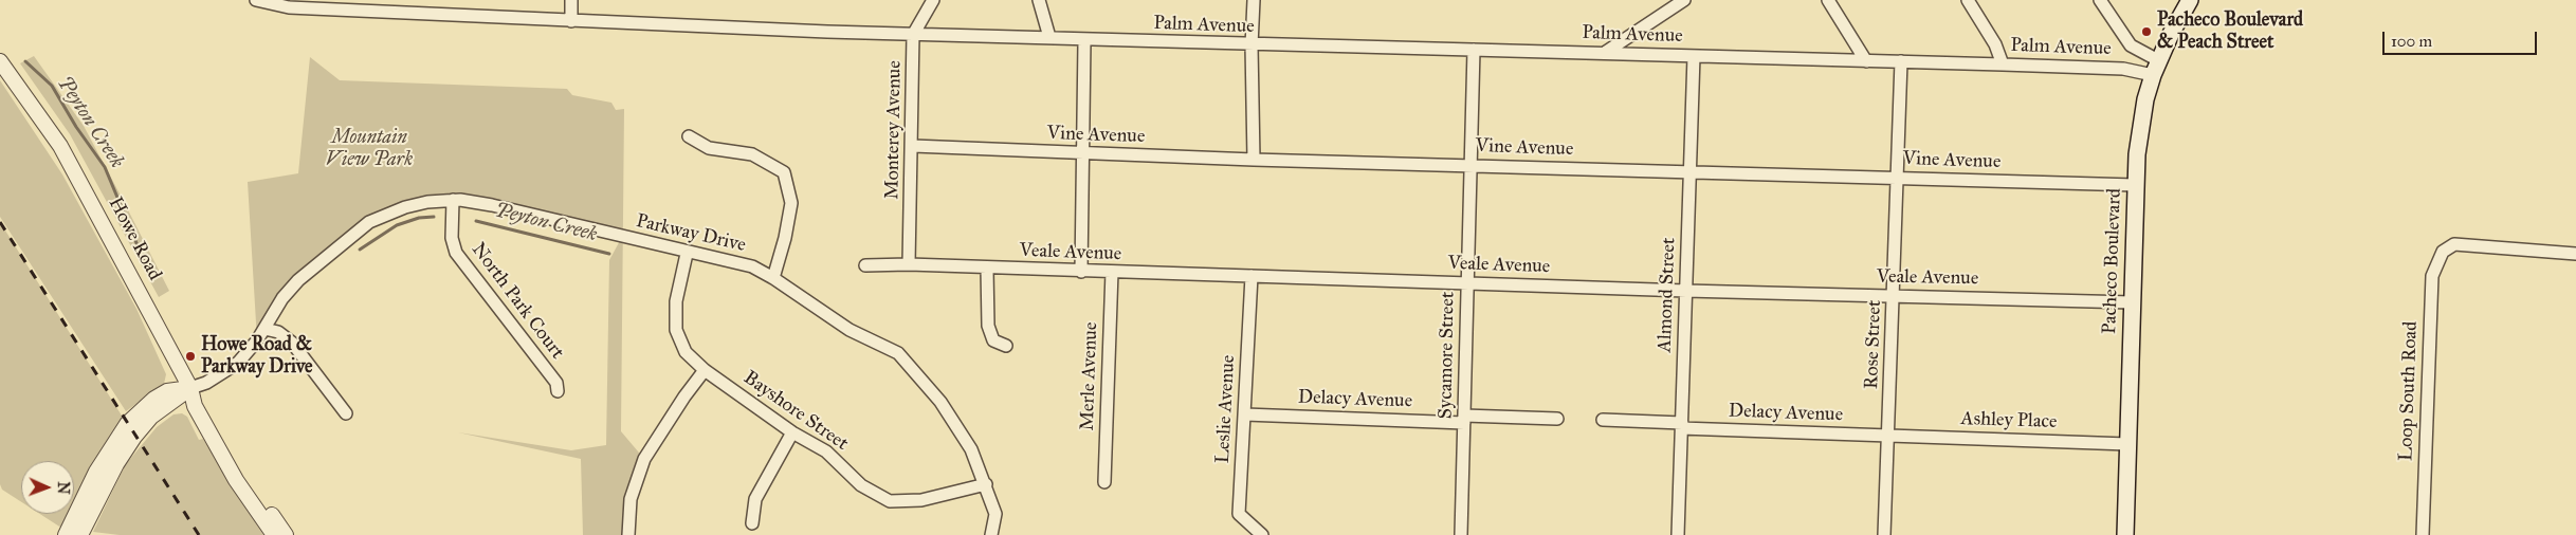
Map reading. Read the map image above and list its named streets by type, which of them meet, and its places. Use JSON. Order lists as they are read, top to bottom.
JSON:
{
  "streets": {
    "main road": ["Pacheco Boulevard"],
    "street": [
      "Palm Avenue",
      "Monterey Avenue",
      "Vine Avenue",
      "Parkway Drive",
      "Howe Road",
      "Veale Avenue",
      "Almond Street",
      "North Park Court",
      "Rose Street",
      "Sycamore Street",
      "Merle Avenue",
      "Loop South Road",
      "Delacy Avenue",
      "Leslie Avenue",
      "Bayshore Street",
      "Ashley Place"
    ]
  },
  "crossings": [
    ["Palm Avenue", "Monterey Avenue"],
    ["Palm Avenue", "Pacheco Boulevard"],
    ["Palm Avenue", "Almond Street"],
    ["Palm Avenue", "Rose Street"],
    ["Palm Avenue", "Sycamore Street"],
    ["Monterey Avenue", "Vine Avenue"],
    ["Monterey Avenue", "Veale Avenue"],
    ["Vine Avenue", "Pacheco Boulevard"],
    ["Vine Avenue", "Almond Street"],
    ["Vine Avenue", "Rose Street"],
    ["Vine Avenue", "Sycamore Street"],
    ["Parkway Drive", "Howe Road"],
    ["Parkway Drive", "North Park Court"],
    ["Parkway Drive", "Bayshore Street"],
    ["Veale Avenue", "Pacheco Boulevard"],
    ["Veale Avenue", "Almond Street"],
    ["Veale Avenue", "Rose Street"],
    ["Veale Avenue", "Sycamore Street"],
    ["Veale Avenue", "Merle Avenue"],
    ["Veale Avenue", "Leslie Avenue"],
    ["Pacheco Boulevard", "Ashley Place"],
    ["Almond Street", "Delacy Avenue"],
    ["Rose Street", "Delacy Avenue"],
    ["Rose Street", "Ashley Place"],
    ["Sycamore Street", "Delacy Avenue"],
    ["Delacy Avenue", "Leslie Avenue"],
    ["Delacy Avenue", "Ashley Place"]
  ],
  "water": ["Peyton Creek"],
  "parks": ["Mountain View Park"],
  "places": ["Pacheco Boulevard & Peach Street", "Howe Road & Parkway Drive"],
  "scale_bar": "100 m",
  "north": "right"
}
